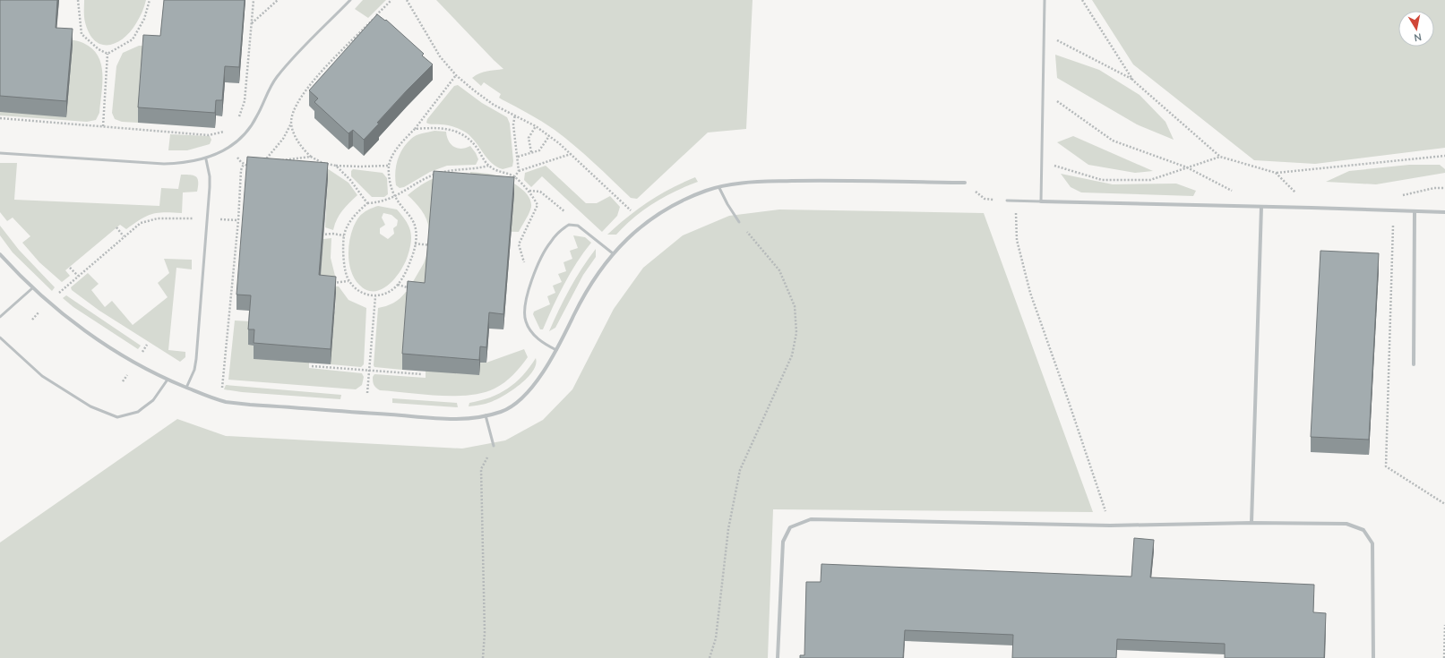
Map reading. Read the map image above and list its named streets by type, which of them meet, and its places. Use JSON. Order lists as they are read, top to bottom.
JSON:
{
  "north": "bottom"
}
